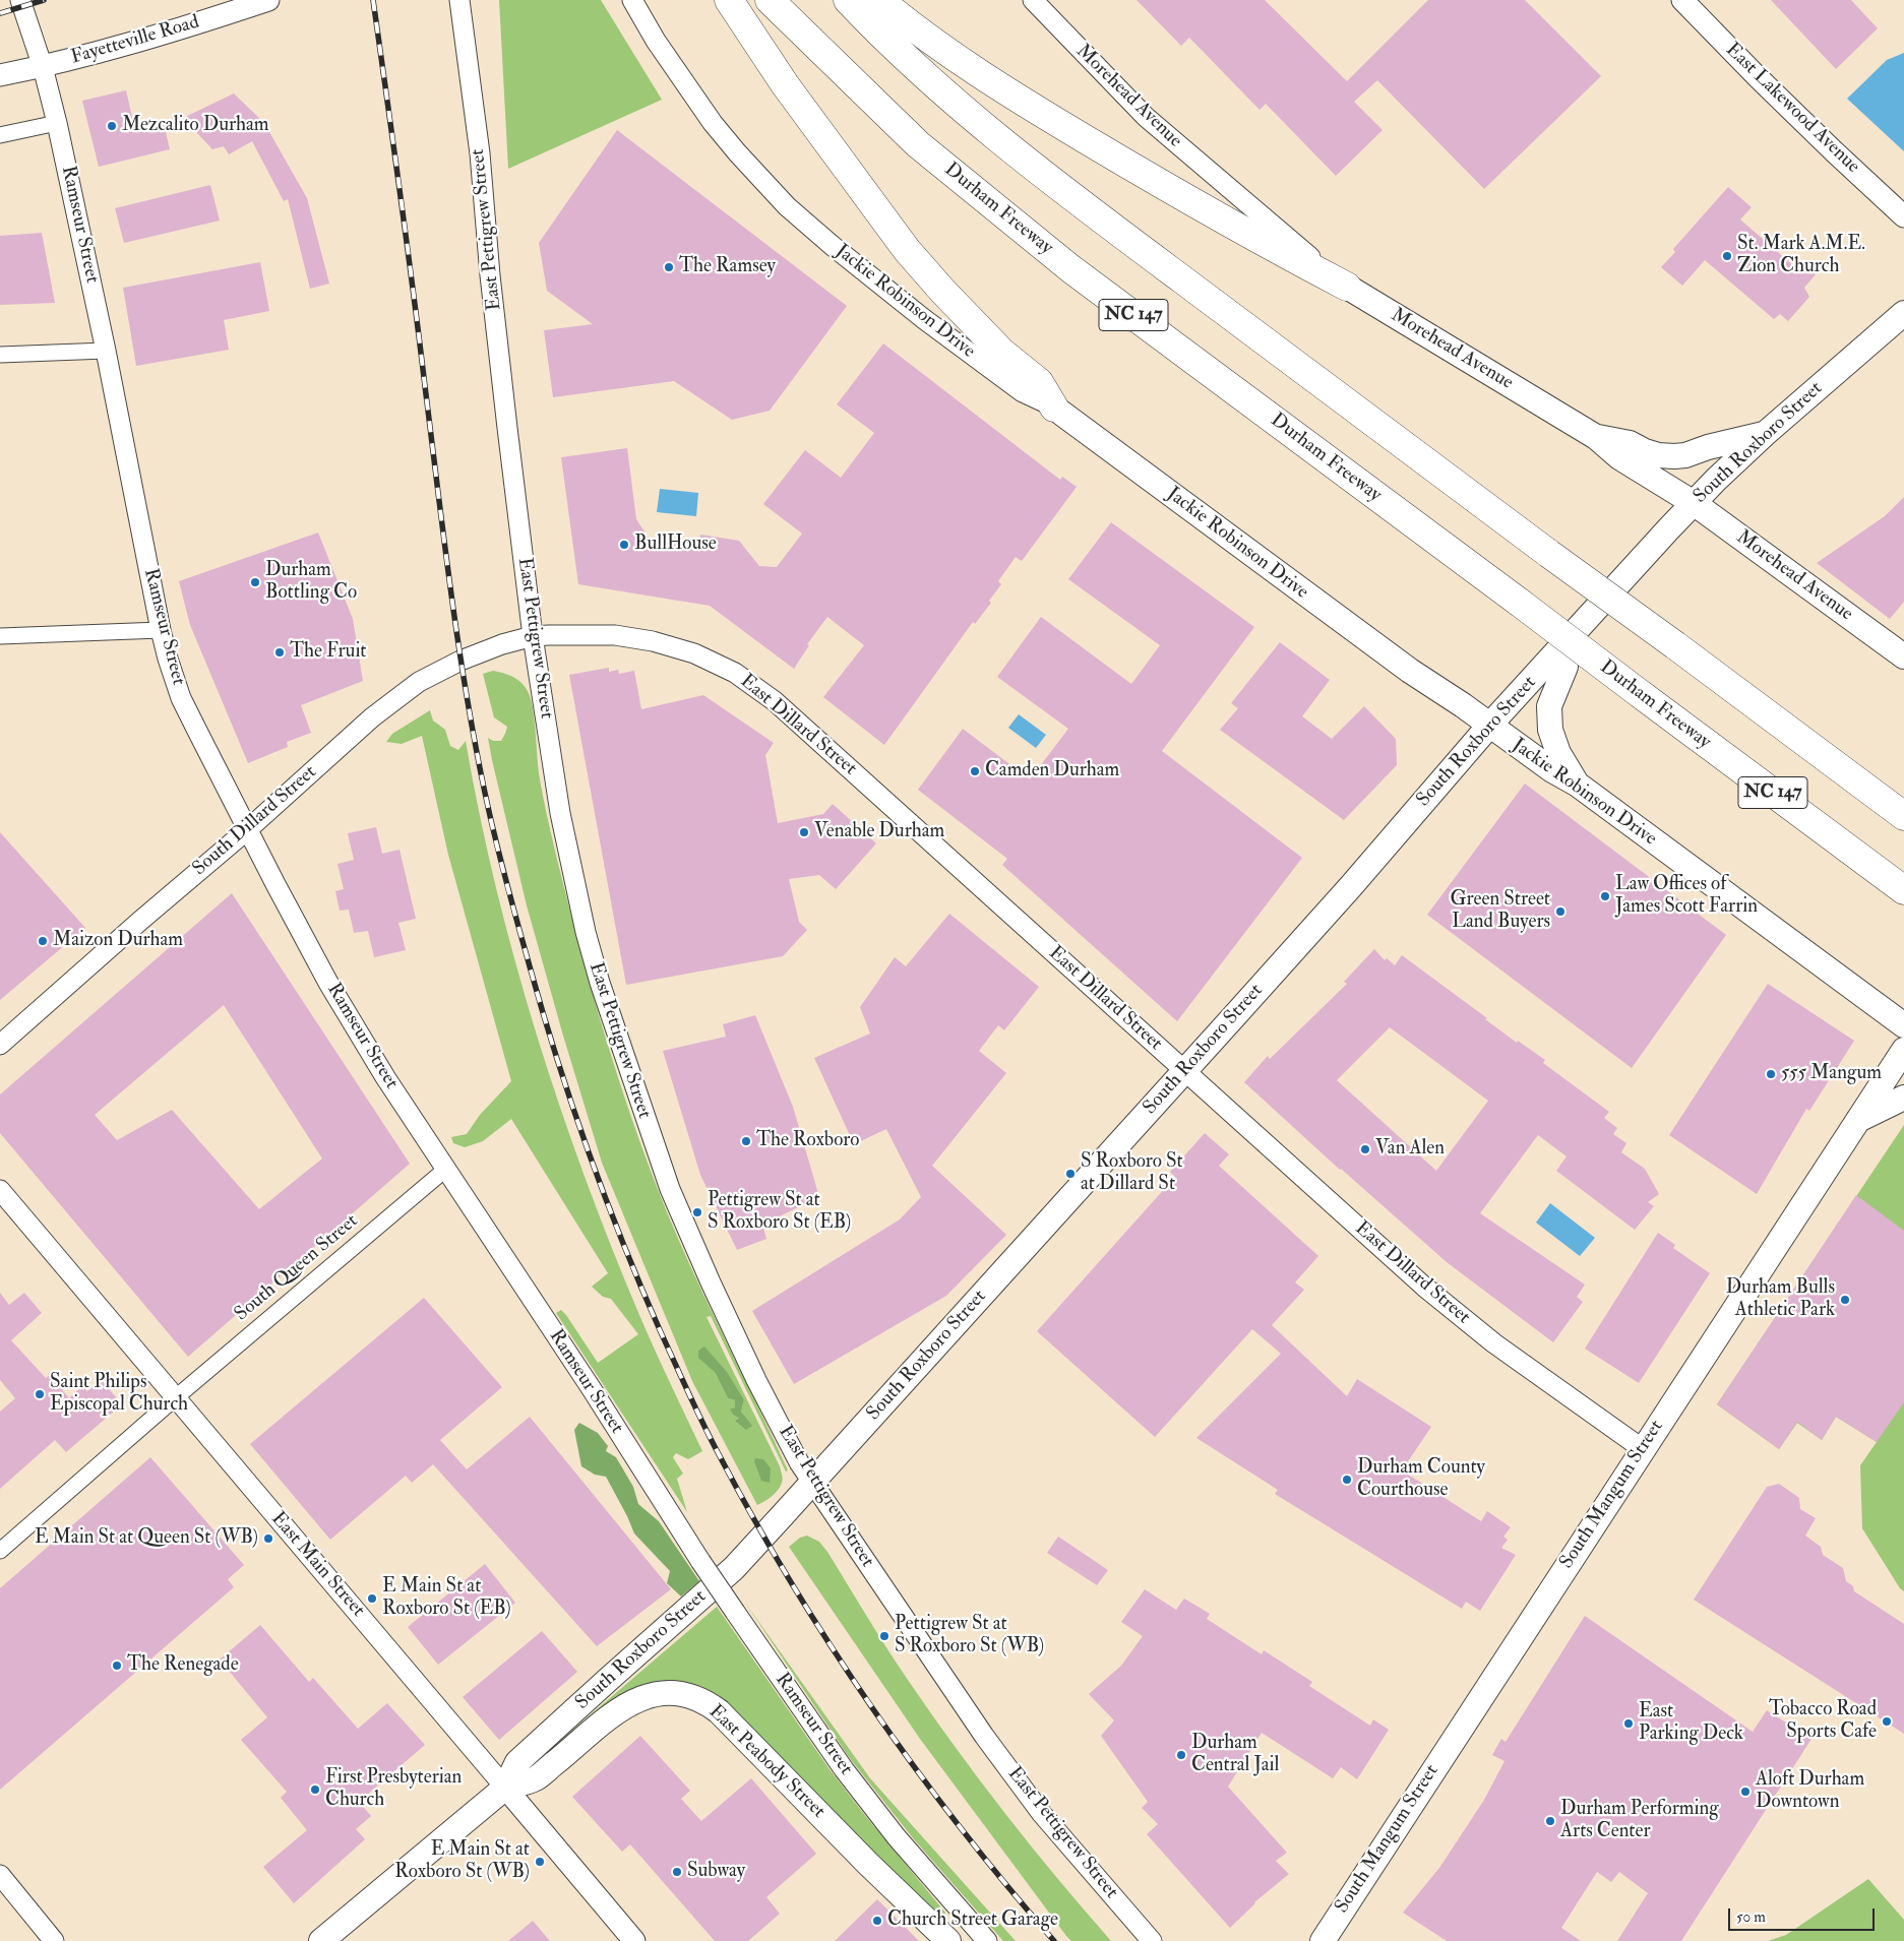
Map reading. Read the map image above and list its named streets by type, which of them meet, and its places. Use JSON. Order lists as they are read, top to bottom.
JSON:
{
  "streets": {
    "highway": ["Durham Freeway", "NC 147"],
    "main road": [
      "Fayetteville Road",
      "Morehead Avenue",
      "East Lakewood Avenue",
      "Jackie Robinson Drive",
      "South Roxboro Street",
      "South Mangum Street",
      "East Main Street",
      "East Peabody Street"
    ],
    "street": [
      "Ramseur Street",
      "East Pettigrew Street",
      "East Dillard Street",
      "South Dillard Street",
      "South Queen Street"
    ]
  },
  "crossings": [
    ["Fayetteville Road", "Ramseur Street"],
    ["Morehead Avenue", "South Roxboro Street"],
    ["Ramseur Street", "South Dillard Street"],
    ["Ramseur Street", "South Queen Street"],
    ["East Pettigrew Street", "South Roxboro Street"],
    ["East Pettigrew Street", "East Dillard Street"],
    ["East Pettigrew Street", "South Dillard Street"],
    ["Jackie Robinson Drive", "South Roxboro Street"],
    ["South Roxboro Street", "East Dillard Street"],
    ["South Roxboro Street", "East Main Street"],
    ["South Roxboro Street", "East Peabody Street"],
    ["East Dillard Street", "South Dillard Street"],
    ["East Dillard Street", "South Mangum Street"],
    ["South Queen Street", "East Main Street"],
    ["East Main Street", "East Peabody Street"]
  ],
  "places": [
    "Mezcalito Durham",
    "St. Mark A.M.E. Zion Church",
    "The Ramsey",
    "BullHouse",
    "Durham Bottling Co",
    "The Fruit",
    "Camden Durham",
    "Venable Durham",
    "Law Offices of James Scott Farrin",
    "Green Street Land Buyers",
    "Maizon Durham",
    "555 Mangum",
    "The Roxboro",
    "Van Alen",
    "S Roxboro St at Dillard St",
    "Pettigrew St at S Roxboro St (EB)",
    "Durham Bulls Athletic Park",
    "Saint Philips Episcopal Church",
    "Durham County Courthouse",
    "E Main St at Queen St (WB)",
    "E Main St at Roxboro St (EB)",
    "Pettigrew St at S Roxboro St (WB)",
    "The Renegade",
    "Tobacco Road Sports Cafe",
    "East Parking Deck",
    "Durham Central Jail",
    "First Presbyterian Church",
    "Aloft Durham Downtown",
    "Durham Performing Arts Center",
    "E Main St at Roxboro St (WB)",
    "Subway",
    "Church Street Garage"
  ],
  "scale_bar": "50 m"
}
